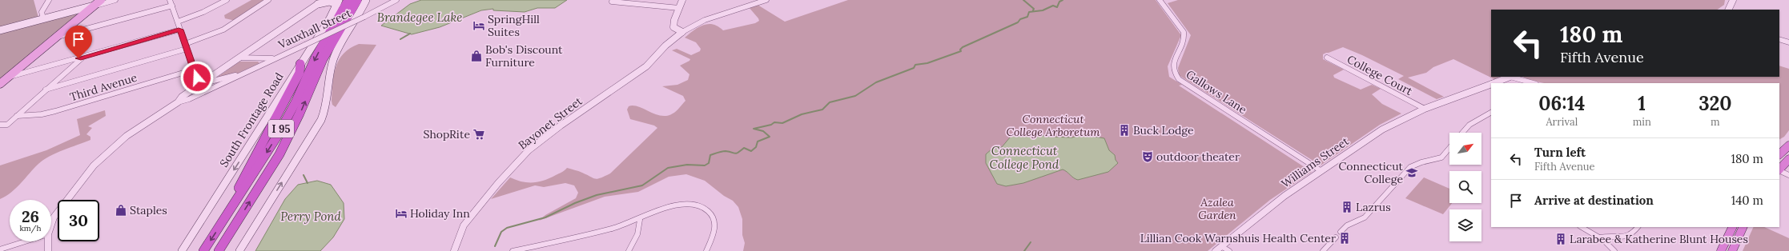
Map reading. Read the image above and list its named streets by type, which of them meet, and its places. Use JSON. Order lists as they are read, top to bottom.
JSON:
{
  "streets": {
    "highway": ["I 95"],
    "main road": ["South Frontage Road"],
    "street": [
      "Vauxhall Street",
      "College Court",
      "Third Avenue",
      "Gallows Lane",
      "Bayonet Street",
      "Williams Street"
    ]
  },
  "crossings": [
    ["College Court", "Williams Street"],
    ["Gallows Lane", "Williams Street"]
  ],
  "water": ["Brandegee Lake", "Connecticut College Pond", "Perry Pond"],
  "parks": ["Connecticut College Arboretum", "Azalea Garden"],
  "places": {
    "hotel": ["SpringHill Suites", "Holiday Inn"],
    "shop": ["Bob's Discount Furniture", "Staples"],
    "building": [
      "Buck Lodge",
      "Lazrus",
      "Lillian Cook Warnshuis Health Center",
      "Larabee & Katherine Blunt Houses"
    ],
    "supermarket": ["ShopRite"],
    "theatre": ["outdoor theater"],
    "school or university": ["Connecticut College"]
  },
  "north": "top right",
  "page": {
    "turn": ["180 m", "Fifth Avenue"],
    "eta": [
      "06:14",
      "Arrival",
      "1",
      "min",
      "320",
      "m"
    ],
    "list": [
      {
        "name": "Turn left",
        "note": "Fifth Avenue",
        "value": "180 m"
      },
      {
        "name": "Arrive at destination",
        "value": "140 m"
      }
    ],
    "speed": "26 km/h",
    "limit": "30"
  }
}
